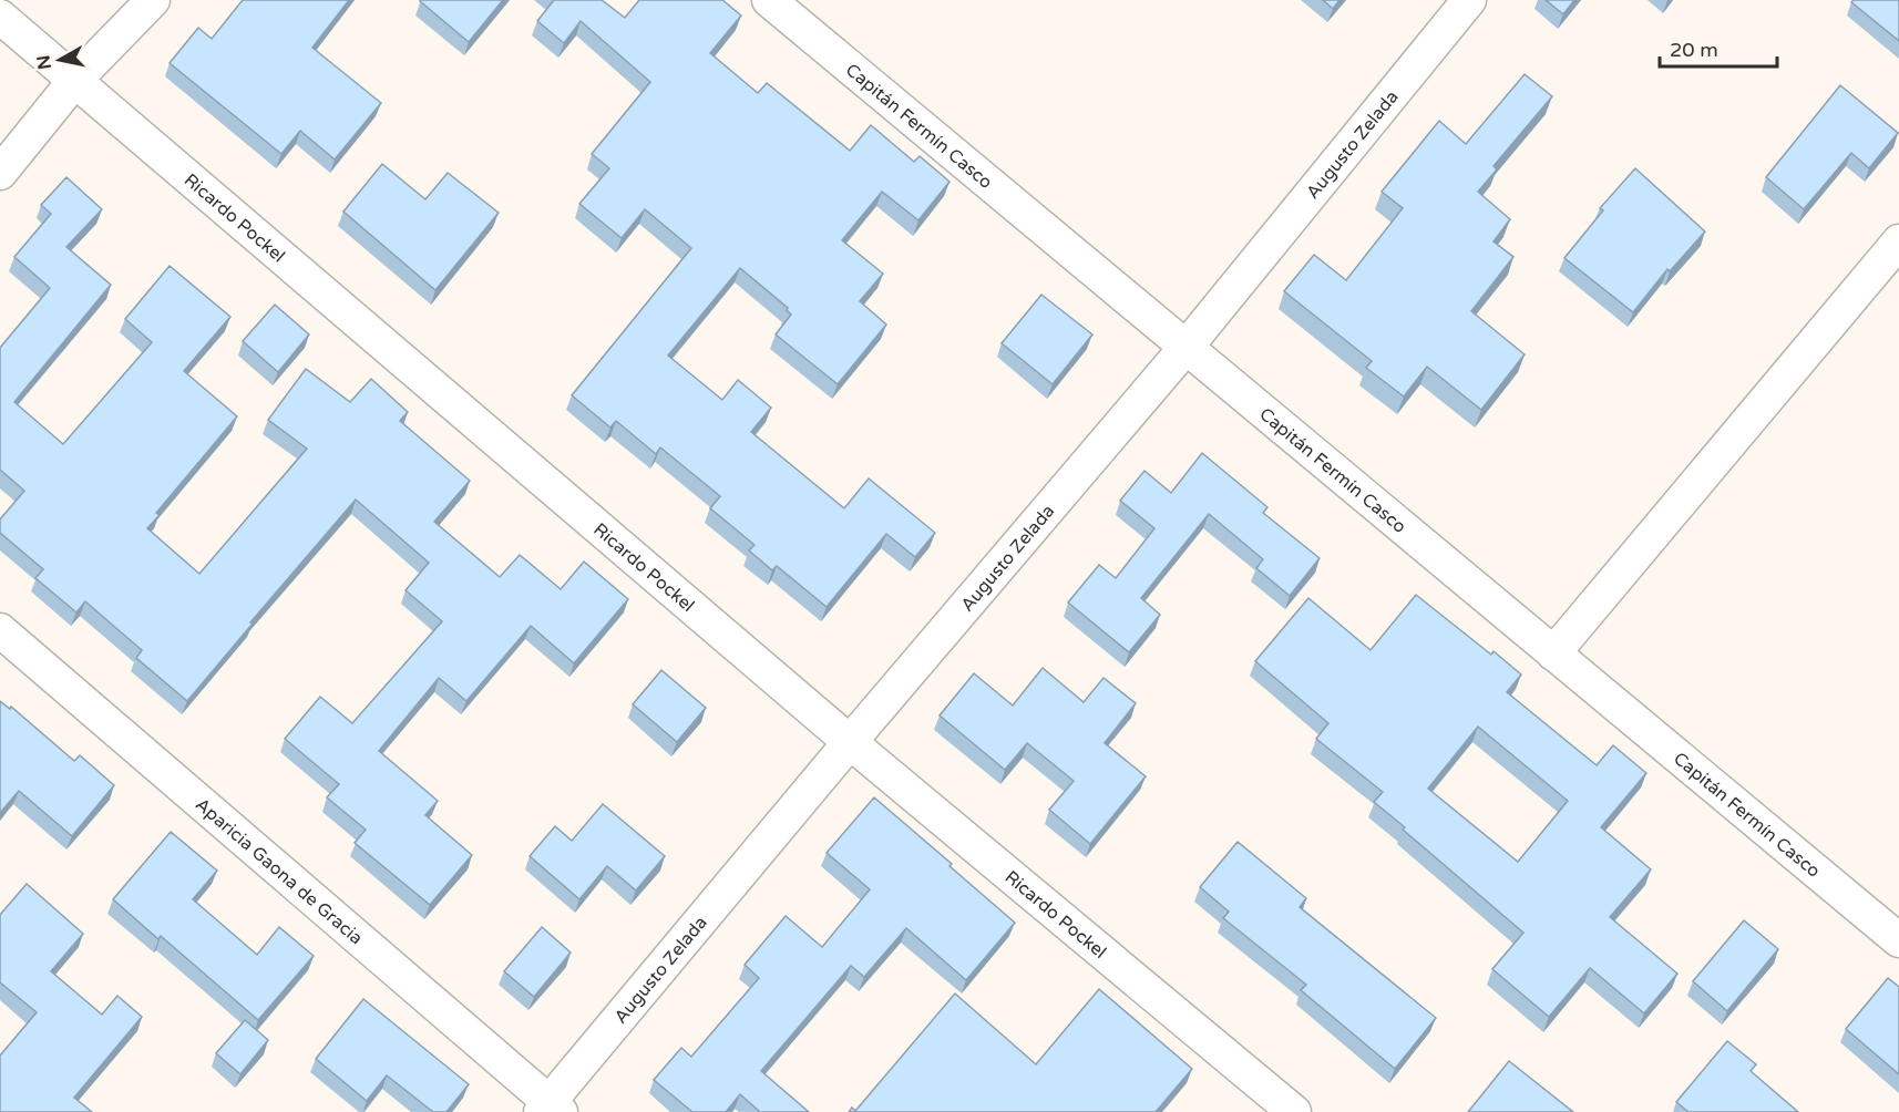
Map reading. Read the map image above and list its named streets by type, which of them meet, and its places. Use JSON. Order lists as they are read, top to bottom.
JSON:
{
  "streets": {
    "street": [
      "Capitán Fermín Casco",
      "Augusto Zelada",
      "Ricardo Pockel",
      "Aparicia Gaona de Gracia"
    ]
  },
  "crossings": [
    ["Capitán Fermín Casco", "Augusto Zelada"],
    ["Augusto Zelada", "Ricardo Pockel"],
    ["Augusto Zelada", "Aparicia Gaona de Gracia"]
  ],
  "scale_bar": "20 m",
  "north": "left"
}
